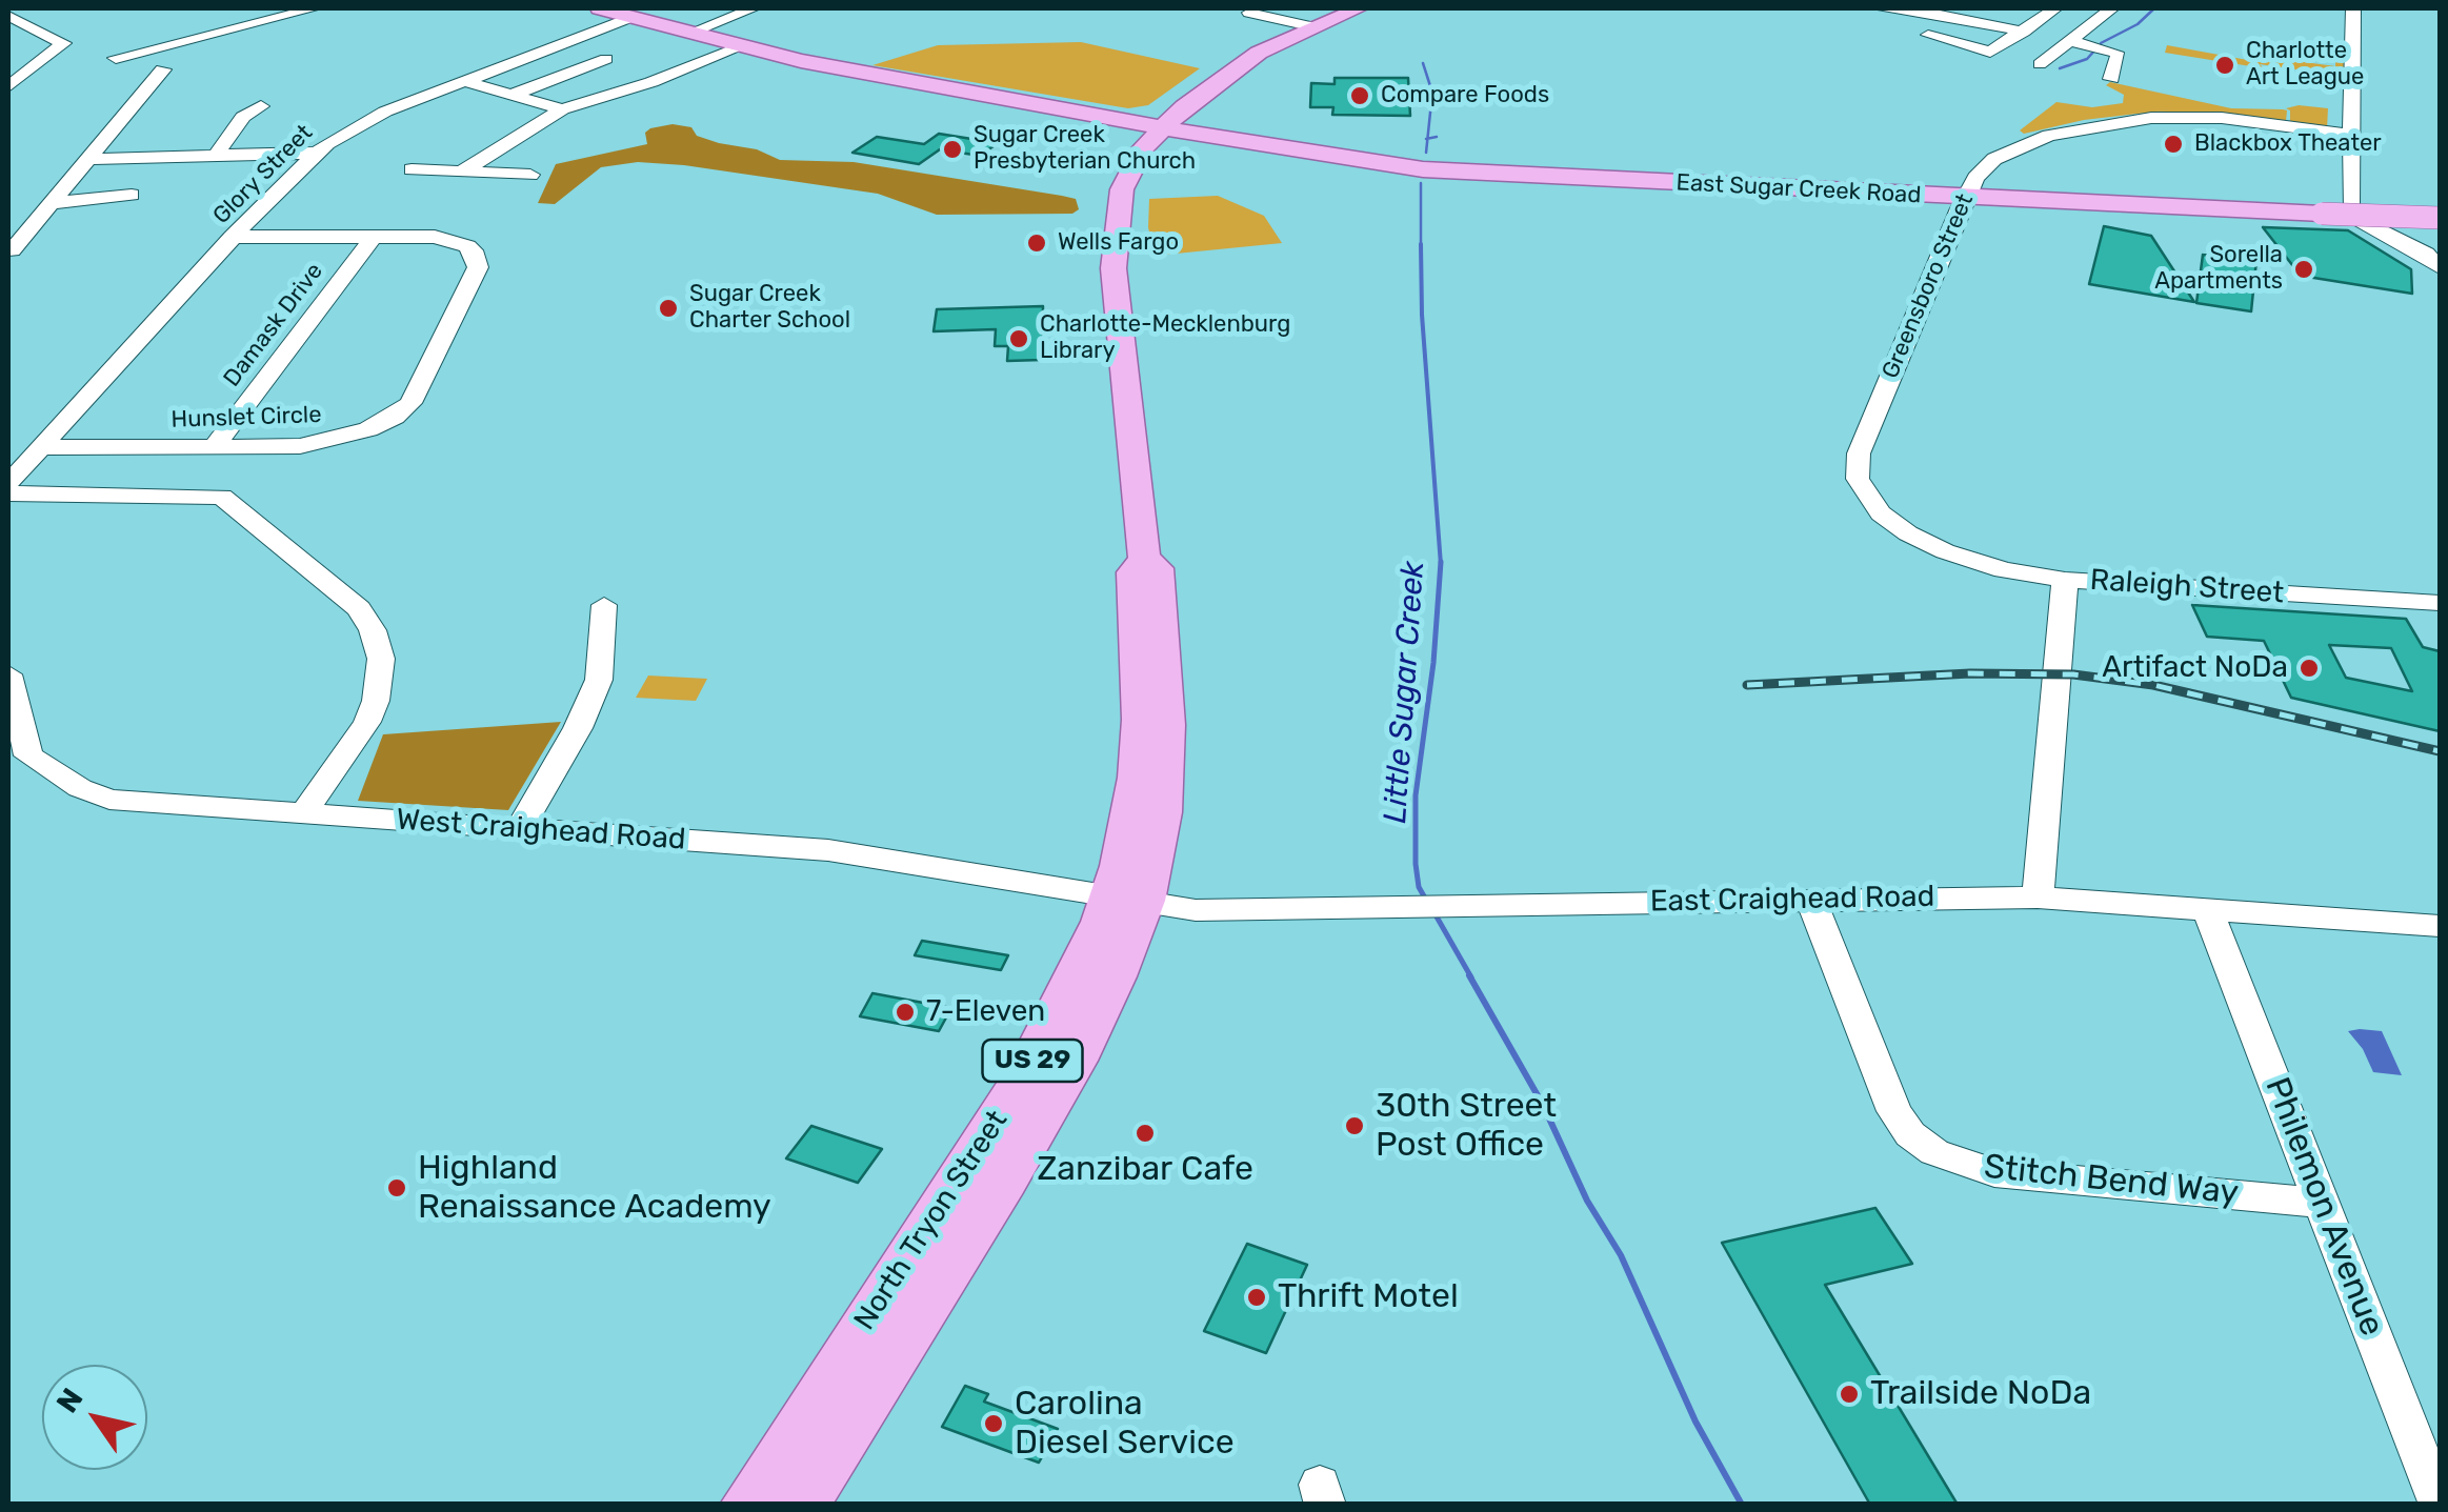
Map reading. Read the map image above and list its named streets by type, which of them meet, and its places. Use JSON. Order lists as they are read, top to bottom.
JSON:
{
  "streets": {
    "main road": ["East Sugar Creek Road", "US 29", "North Tryon Street"],
    "street": [
      "Glory Street",
      "Greensboro Street",
      "Damask Drive",
      "Hunslet Circle",
      "Raleigh Street",
      "West Craighead Road",
      "East Craighead Road",
      "Stitch Bend Way",
      "Philemon Avenue"
    ]
  },
  "crossings": [
    ["Glory Street", "Hunslet Circle"],
    ["East Sugar Creek Road", "Greensboro Street"],
    ["East Sugar Creek Road", "North Tryon Street"],
    ["Greensboro Street", "Raleigh Street"],
    ["Damask Drive", "Hunslet Circle"],
    ["Raleigh Street", "East Craighead Road"],
    ["West Craighead Road", "East Craighead Road"],
    ["West Craighead Road", "North Tryon Street"],
    ["East Craighead Road", "Stitch Bend Way"],
    ["East Craighead Road", "Philemon Avenue"],
    ["East Craighead Road", "North Tryon Street"],
    ["Stitch Bend Way", "Philemon Avenue"]
  ],
  "water": ["Little Sugar Creek"],
  "places": [
    "Charlotte Art League",
    "Compare Foods",
    "Blackbox Theater",
    "Sugar Creek Presbyterian Church",
    "Wells Fargo",
    "Sorella Apartments",
    "Sugar Creek Charter School",
    "Charlotte-Mecklenburg Library",
    "Artifact NoDa",
    "7-Eleven",
    "30th Street Post Office",
    "Zanzibar Cafe",
    "Highland Renaissance Academy",
    "Thrift Motel",
    "Trailside NoDa",
    "Carolina Diesel Service"
  ],
  "north": "top left"
}
